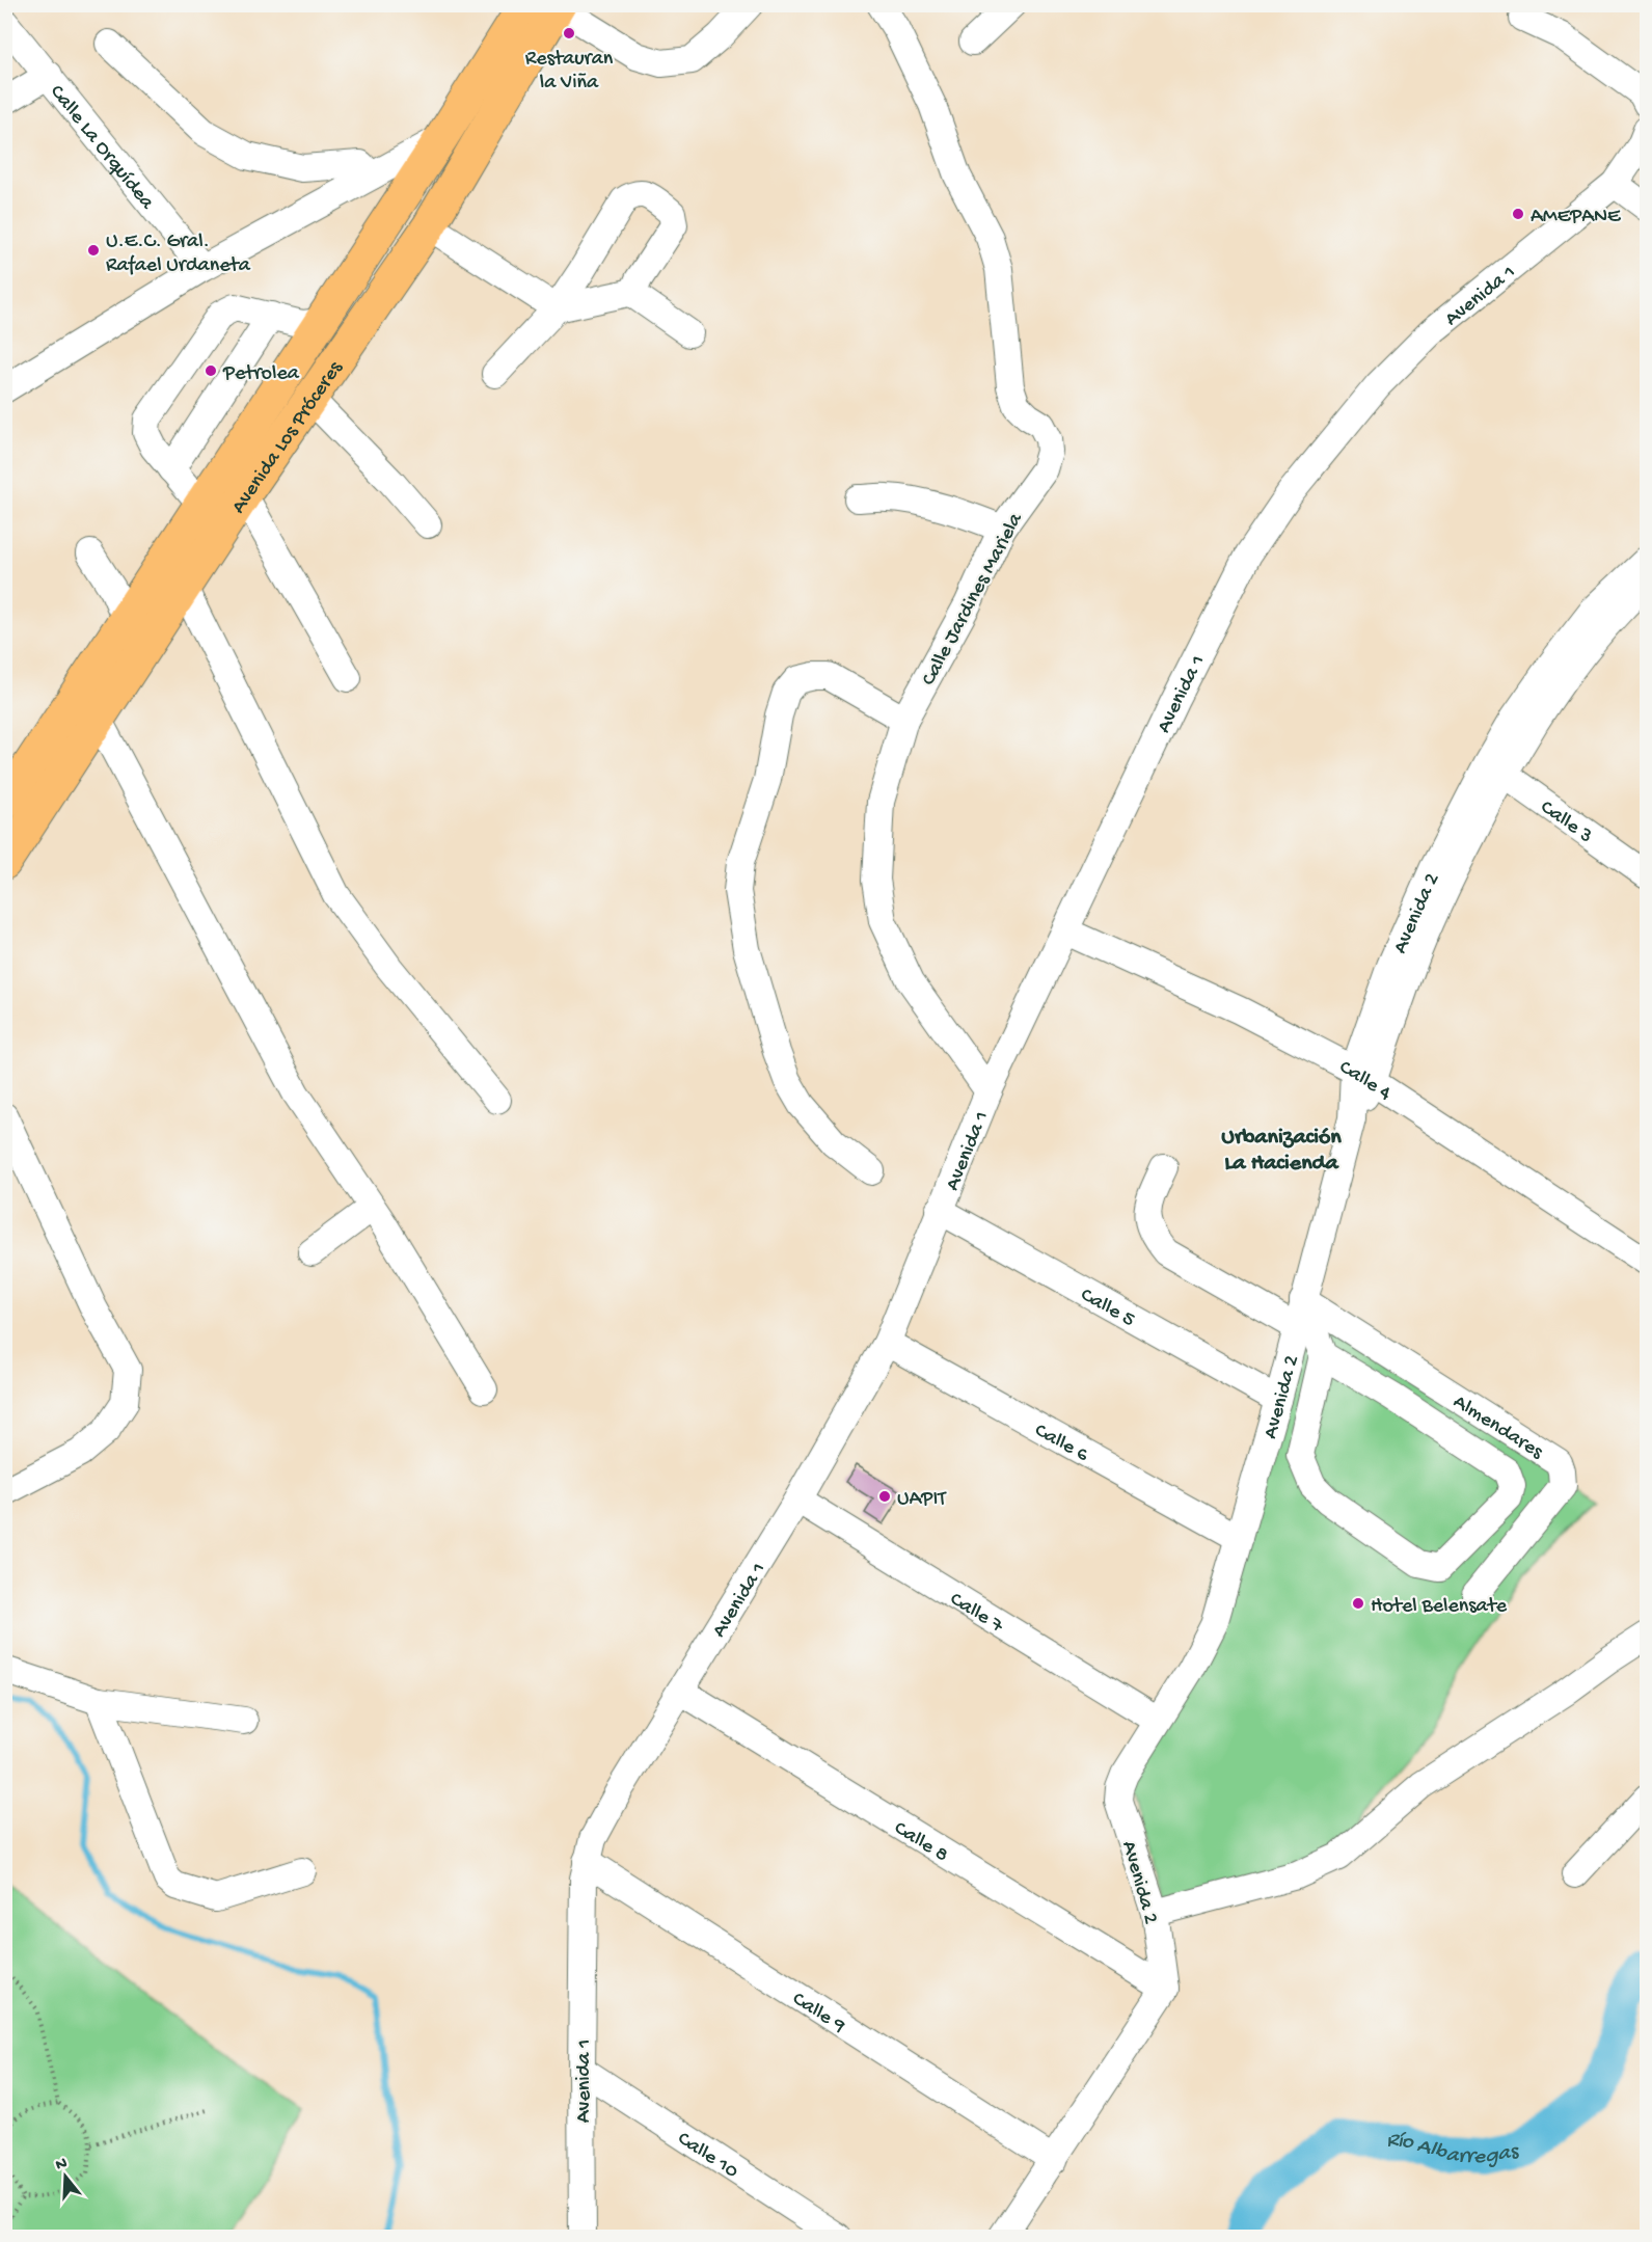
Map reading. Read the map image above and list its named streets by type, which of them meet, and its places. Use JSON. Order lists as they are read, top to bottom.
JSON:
{
  "streets": {
    "main road": ["Avenida Los Próceres"],
    "street": [
      "Calle La Orquídea",
      "Avenida 1",
      "Calle Jardines Mariela",
      "Calle 3",
      "Avenida 2",
      "Calle 4",
      "Calle 5",
      "Almendares",
      "Calle 6",
      "Calle 7",
      "Calle 8",
      "Calle 9",
      "Calle 10"
    ]
  },
  "crossings": [
    ["Avenida 1", "Calle Jardines Mariela"],
    ["Avenida 1", "Calle 4"],
    ["Avenida 1", "Calle 5"],
    ["Avenida 1", "Calle 6"],
    ["Avenida 1", "Calle 7"],
    ["Avenida 1", "Calle 8"],
    ["Avenida 1", "Calle 9"],
    ["Avenida 1", "Calle 10"],
    ["Calle 3", "Avenida 2"],
    ["Avenida 2", "Calle 4"],
    ["Avenida 2", "Calle 5"],
    ["Avenida 2", "Almendares"],
    ["Avenida 2", "Calle 6"],
    ["Avenida 2", "Calle 7"],
    ["Avenida 2", "Calle 8"]
  ],
  "districts": ["Urbanización La Hacienda"],
  "water": ["Río Albarregas"],
  "places": [
    "Restauran la Viña",
    "AMEPANE",
    "U.E.C. Gral. Rafael Urdaneta",
    "Petrolea",
    "UAPIT",
    "Hotel Belensate"
  ],
  "north": "top"
}
